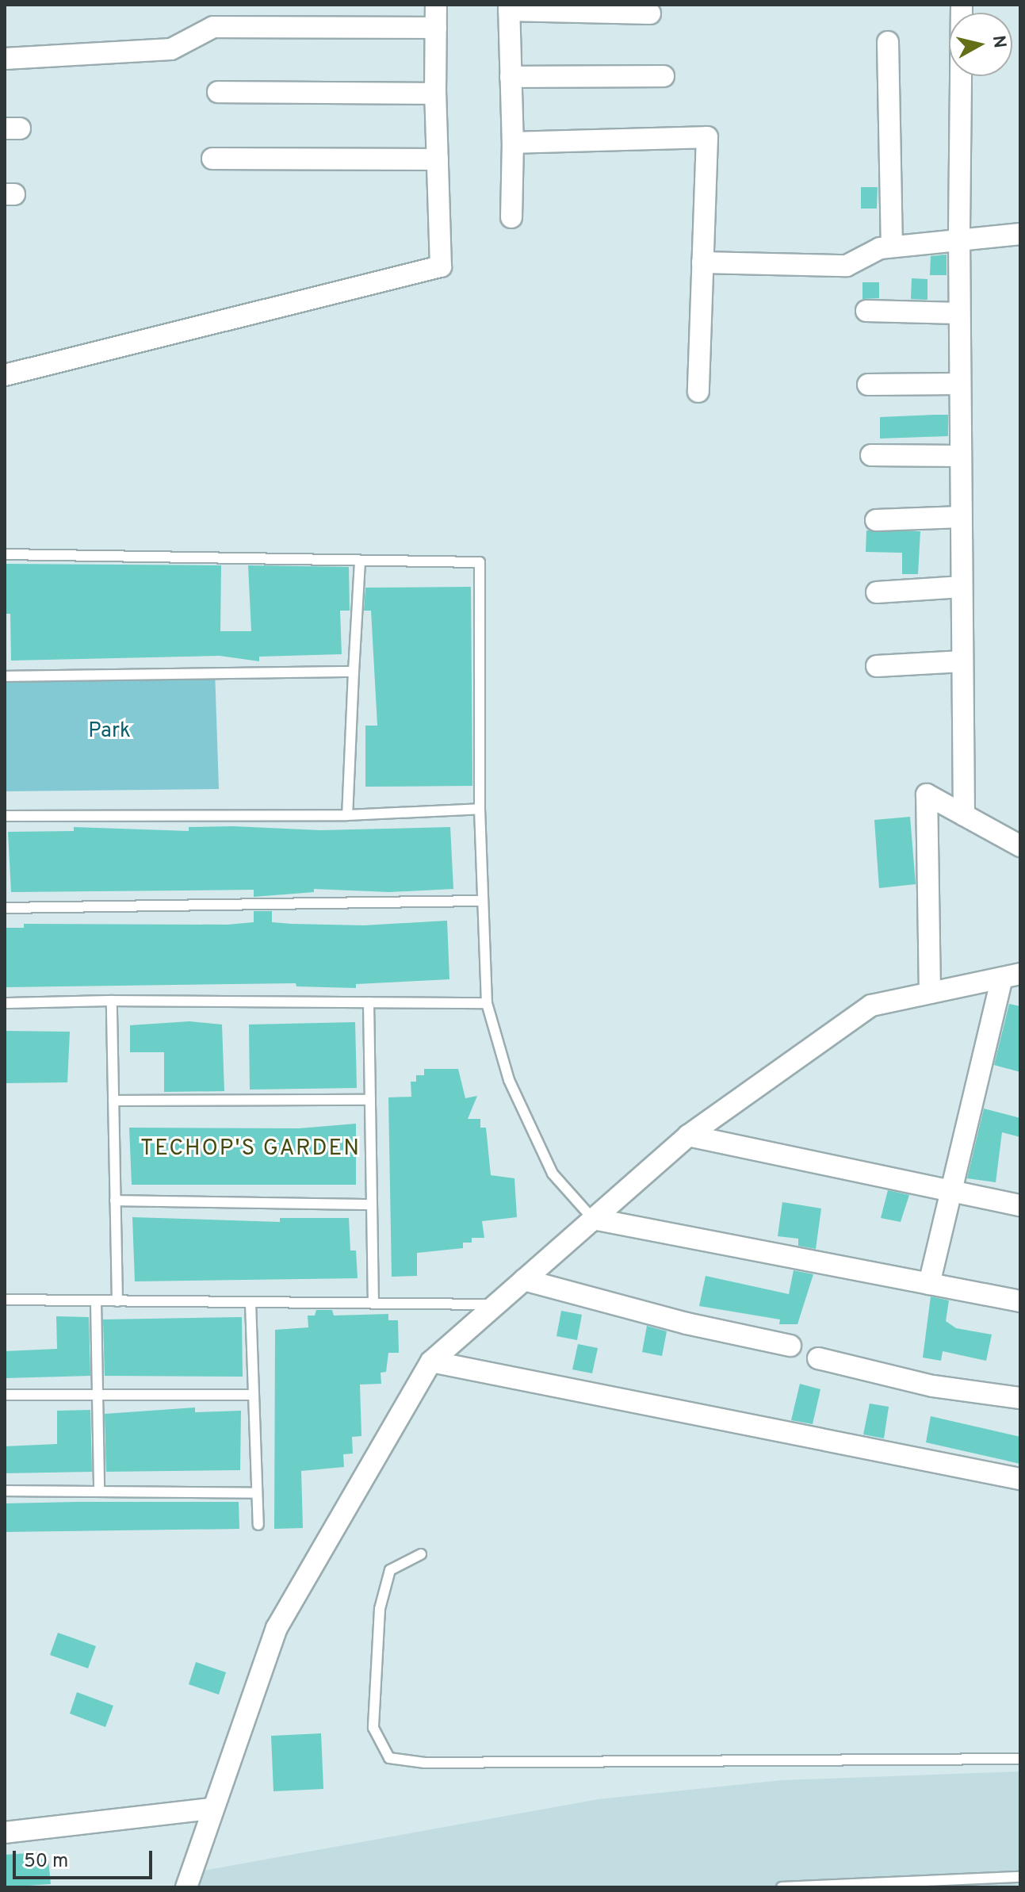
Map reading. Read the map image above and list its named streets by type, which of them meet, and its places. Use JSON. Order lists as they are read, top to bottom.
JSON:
{
  "districts": ["TECHOP'S GARDEN"],
  "parks": ["Park"],
  "scale_bar": "50 m",
  "north": "right"
}
